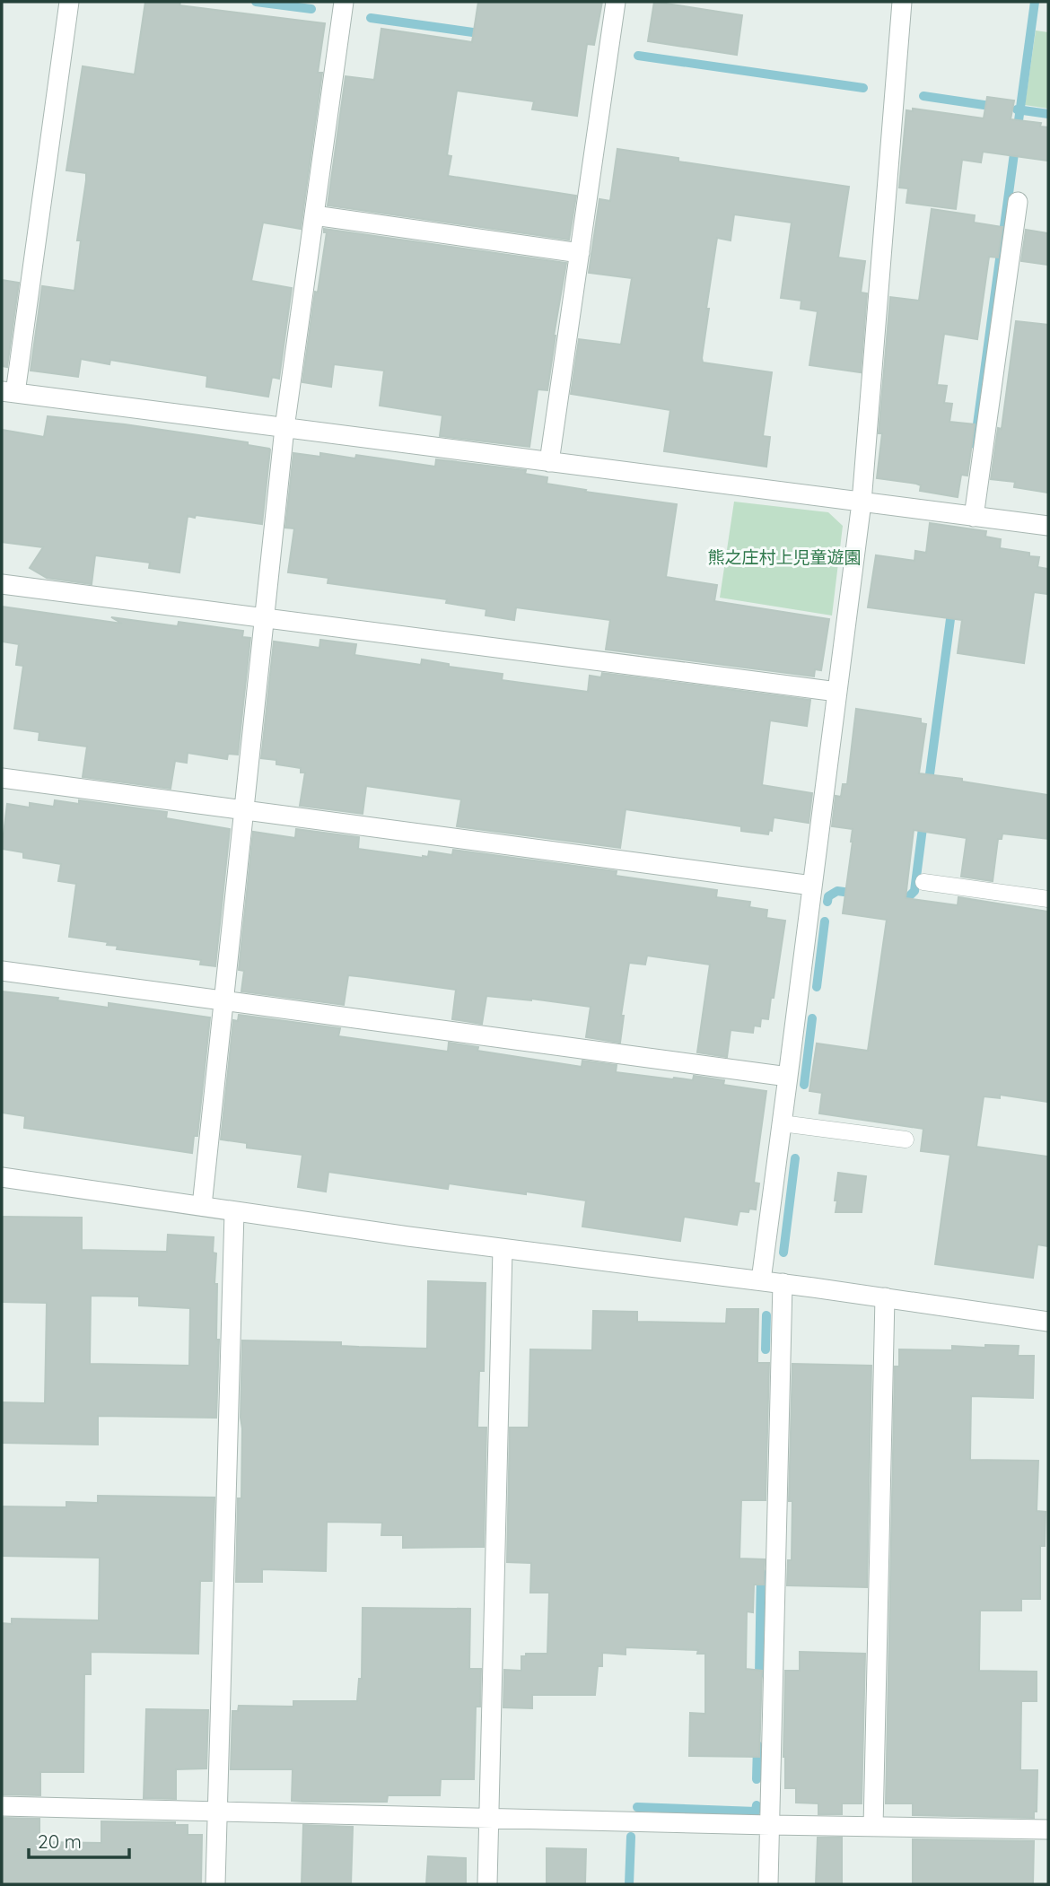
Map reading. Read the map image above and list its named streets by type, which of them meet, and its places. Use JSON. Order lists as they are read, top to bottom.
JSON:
{
  "parks": ["熊之庄村上児童遊園"],
  "scale_bar": "20 m"
}
